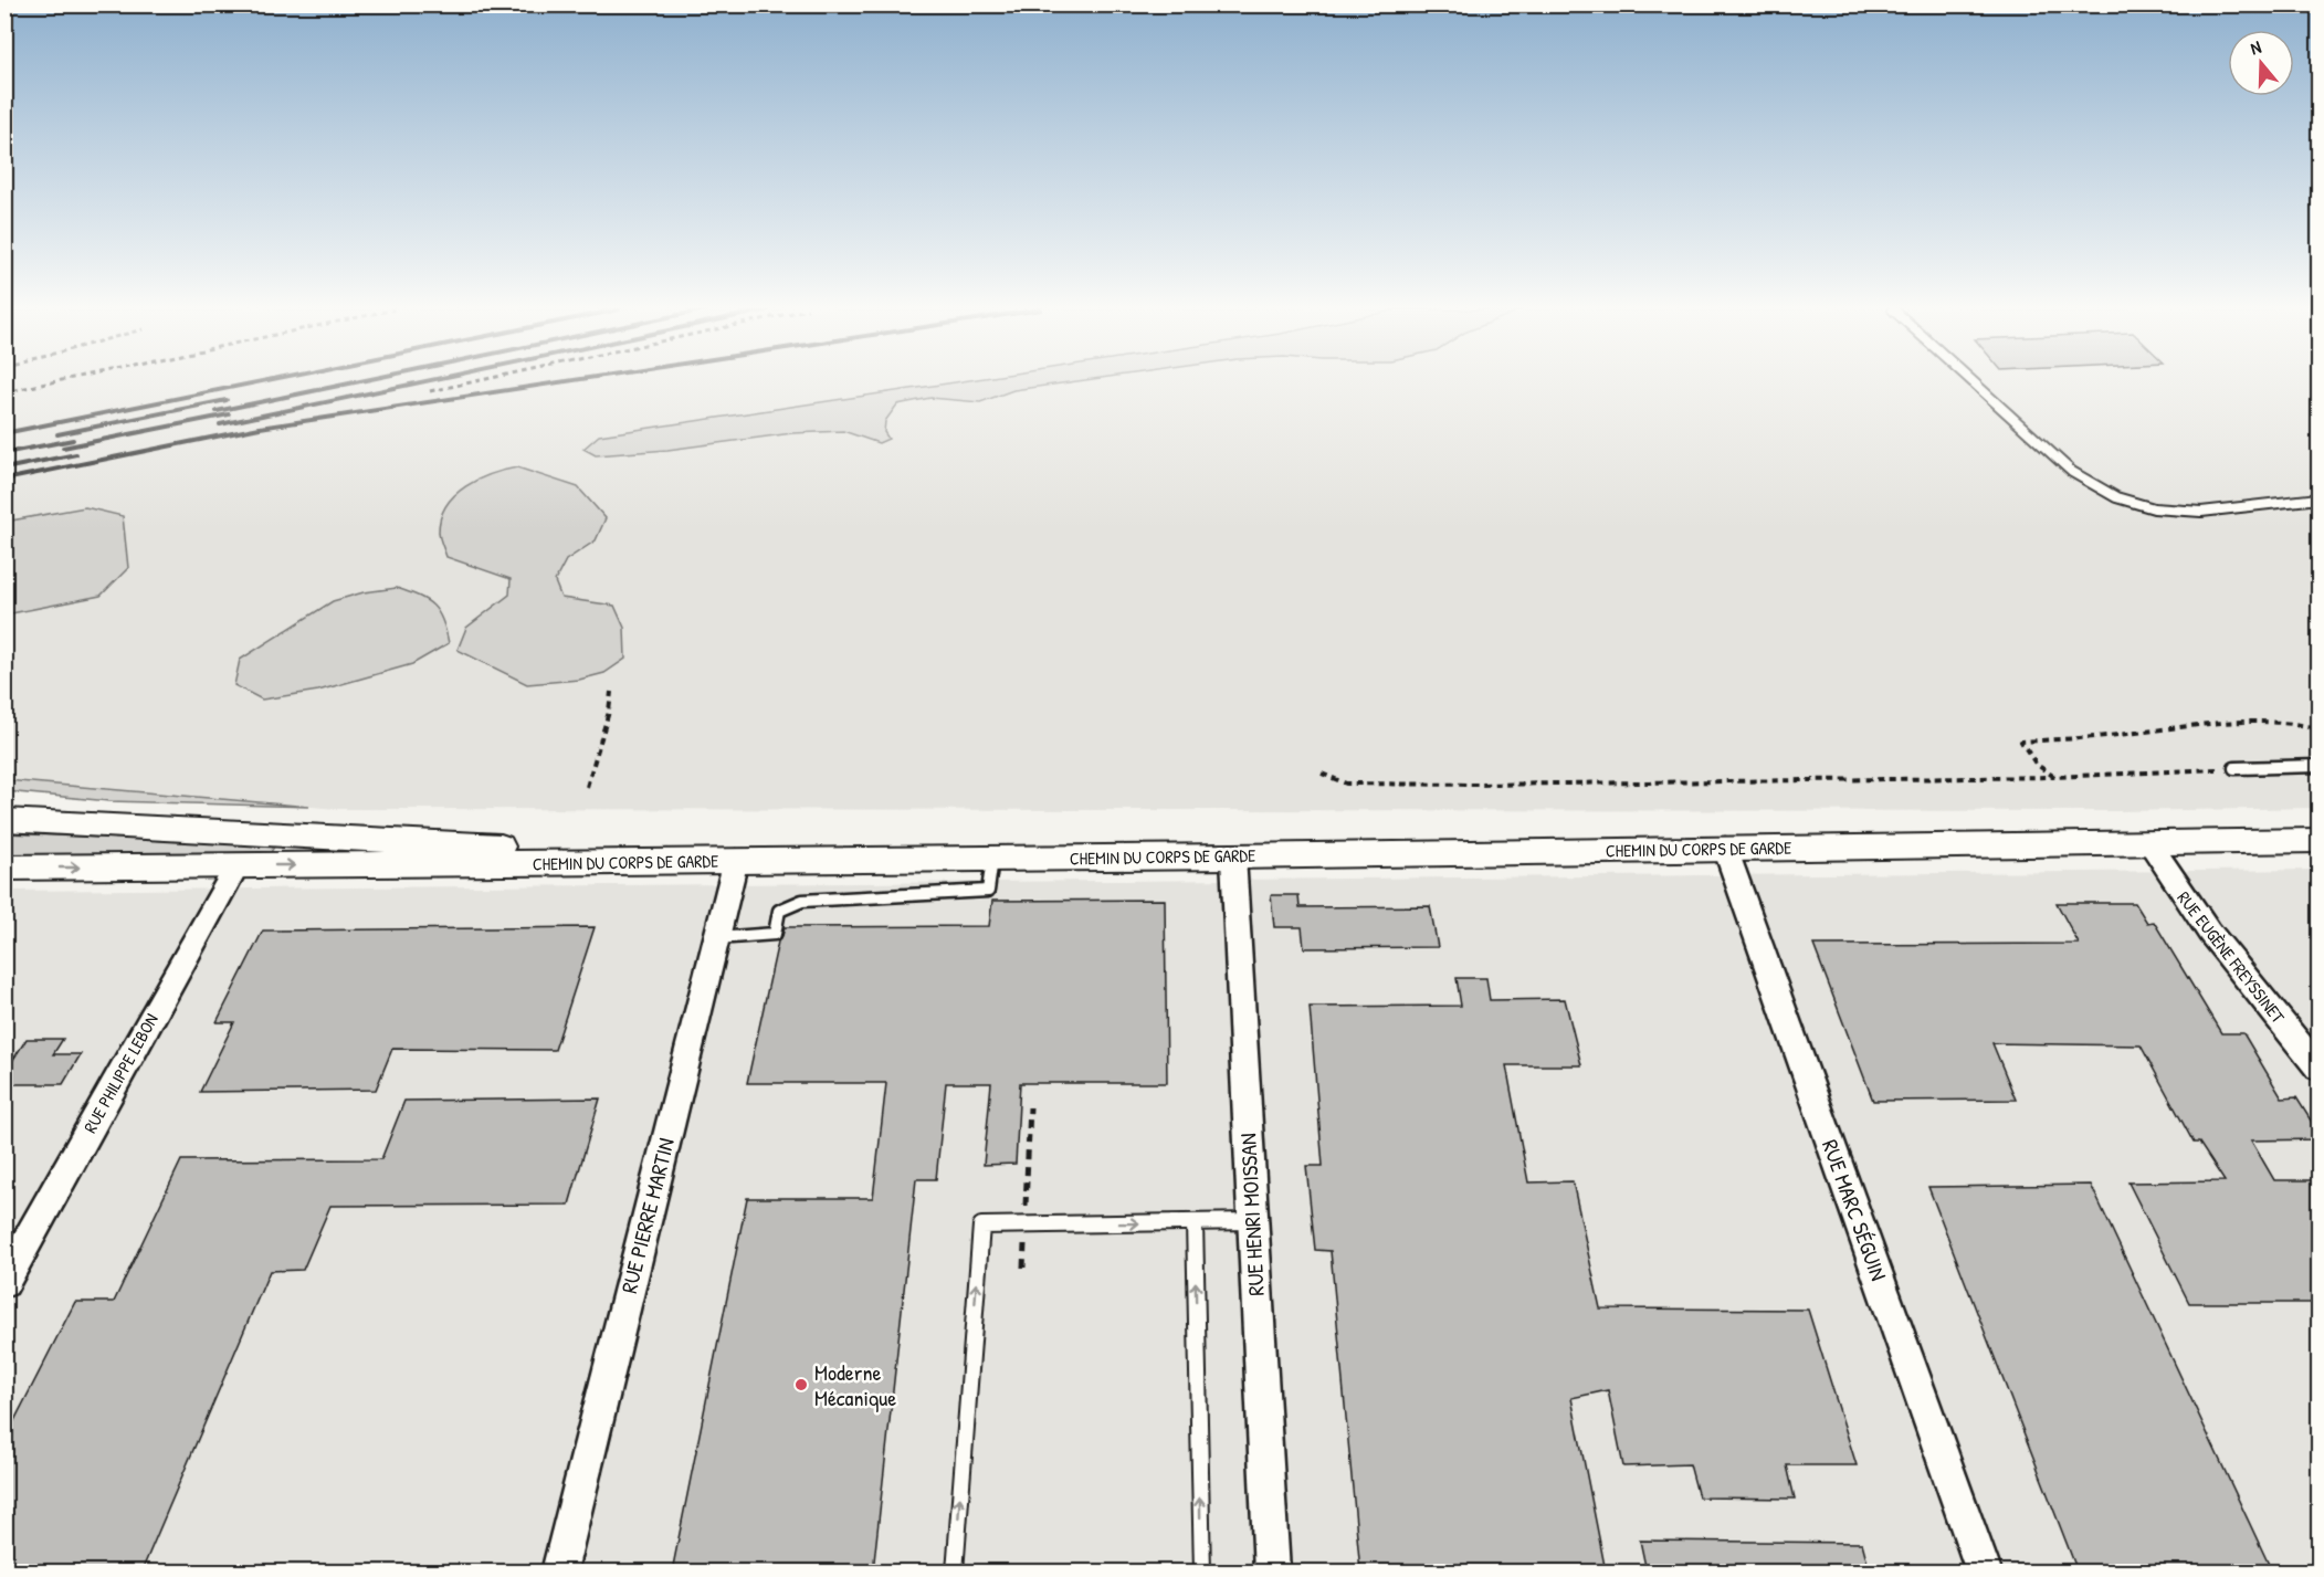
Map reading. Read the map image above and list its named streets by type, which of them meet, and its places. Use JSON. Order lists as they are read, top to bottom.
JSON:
{
  "streets": {
    "street": [
      "CHEMIN DU CORPS DE GARDE",
      "RUE EUGÈNE FREYSSINET",
      "RUE PHILIPPE LEBON",
      "RUE MARC SÉGUIN",
      "RUE HENRI MOISSAN",
      "RUE PIERRE MARTIN"
    ]
  },
  "crossings": [
    ["CHEMIN DU CORPS DE GARDE", "RUE EUGÈNE FREYSSINET"],
    ["CHEMIN DU CORPS DE GARDE", "RUE PHILIPPE LEBON"],
    ["CHEMIN DU CORPS DE GARDE", "RUE MARC SÉGUIN"],
    ["CHEMIN DU CORPS DE GARDE", "RUE HENRI MOISSAN"],
    ["CHEMIN DU CORPS DE GARDE", "RUE PIERRE MARTIN"]
  ],
  "places": ["Moderne Mécanique"],
  "north": "top"
}
